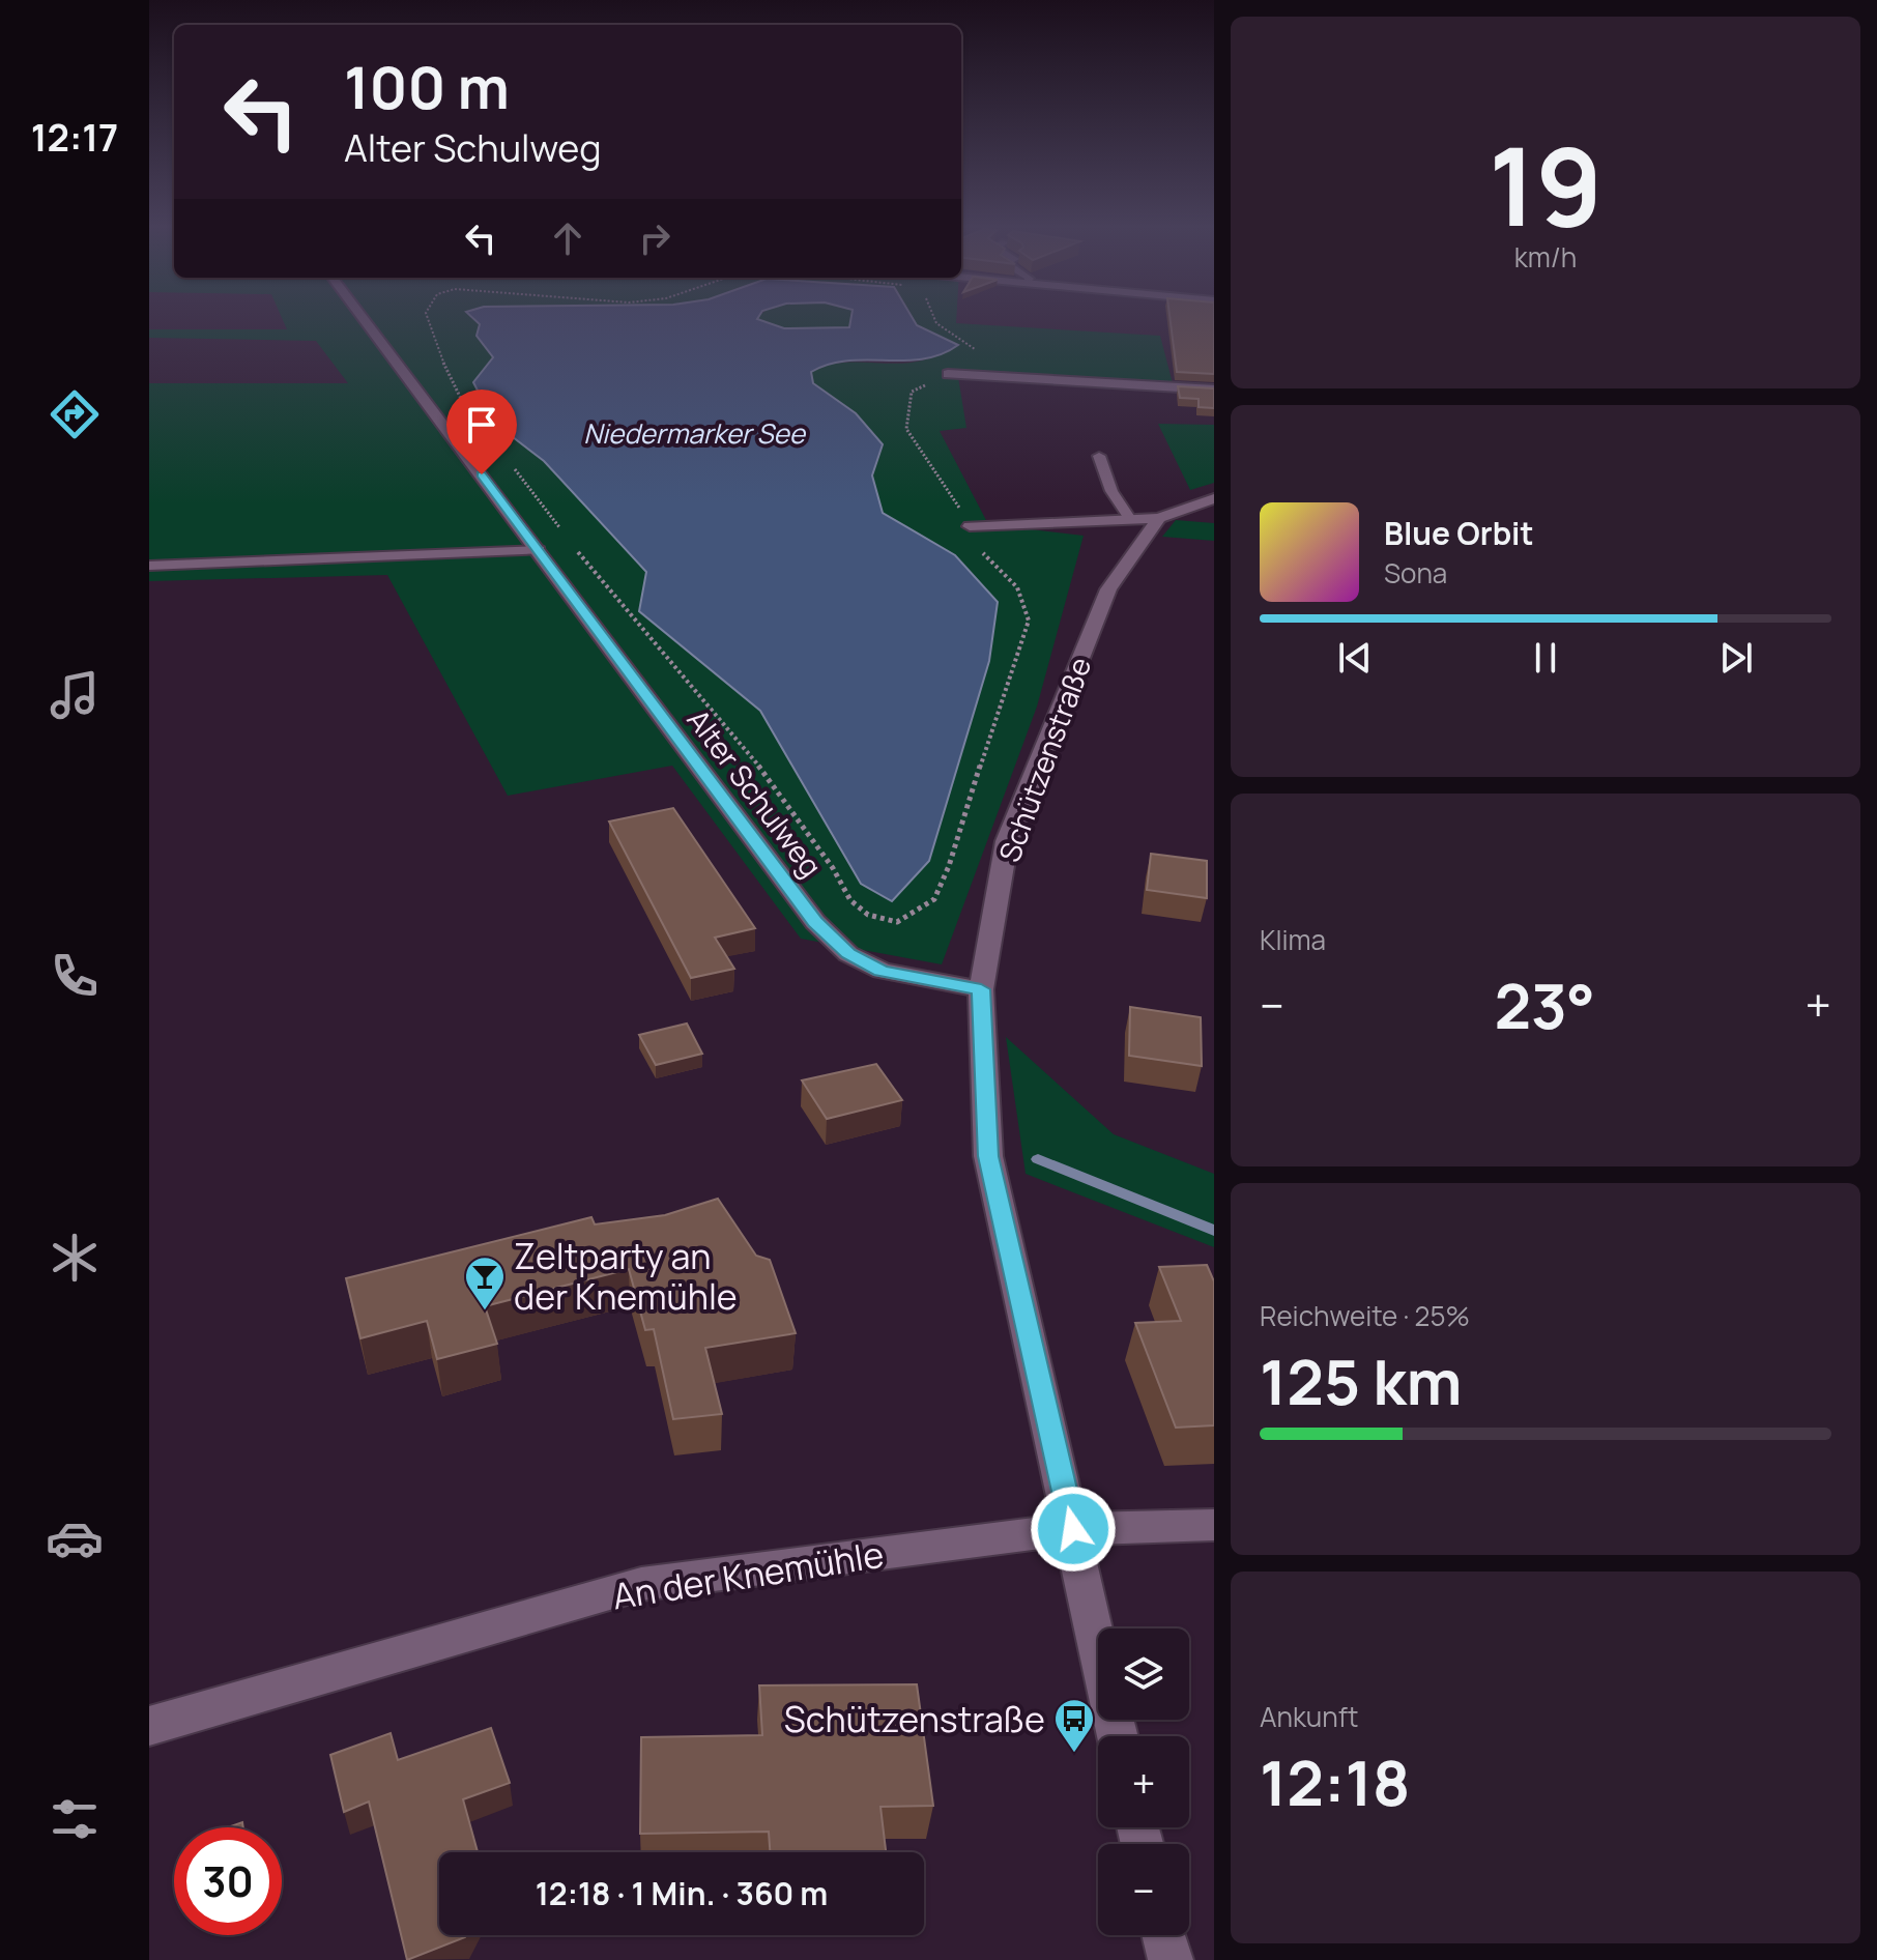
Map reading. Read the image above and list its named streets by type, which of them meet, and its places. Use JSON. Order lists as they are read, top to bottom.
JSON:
{
  "streets": {
    "street": ["Schützenstraße", "Alter Schulweg", "An der Knemühle"]
  },
  "crossings": [
    ["Schützenstraße", "Alter Schulweg"],
    ["Schützenstraße", "An der Knemühle"]
  ],
  "water": ["Niedermarker See"],
  "places": {
    "bar": ["Zeltparty an der Knemühle"],
    "bus stop": ["Schützenstraße"]
  },
  "page": {
    "tabs": "12:17",
    "tile": [
      ["19", "km/h"],
      "Klima",
      ["Reichweite · 25%", "125 km"],
      ["Ankunft", "12:18"]
    ],
    "turn": ["100 m", "Alter Schulweg"],
    "song": ["Blue Orbit", "Sona"],
    "heat": ["−", "23°", "+"],
    "map_buttons": ["+", "−"],
    "limit": "30",
    "trip": "12:18 · 1 Min. · 360 m"
  }
}
